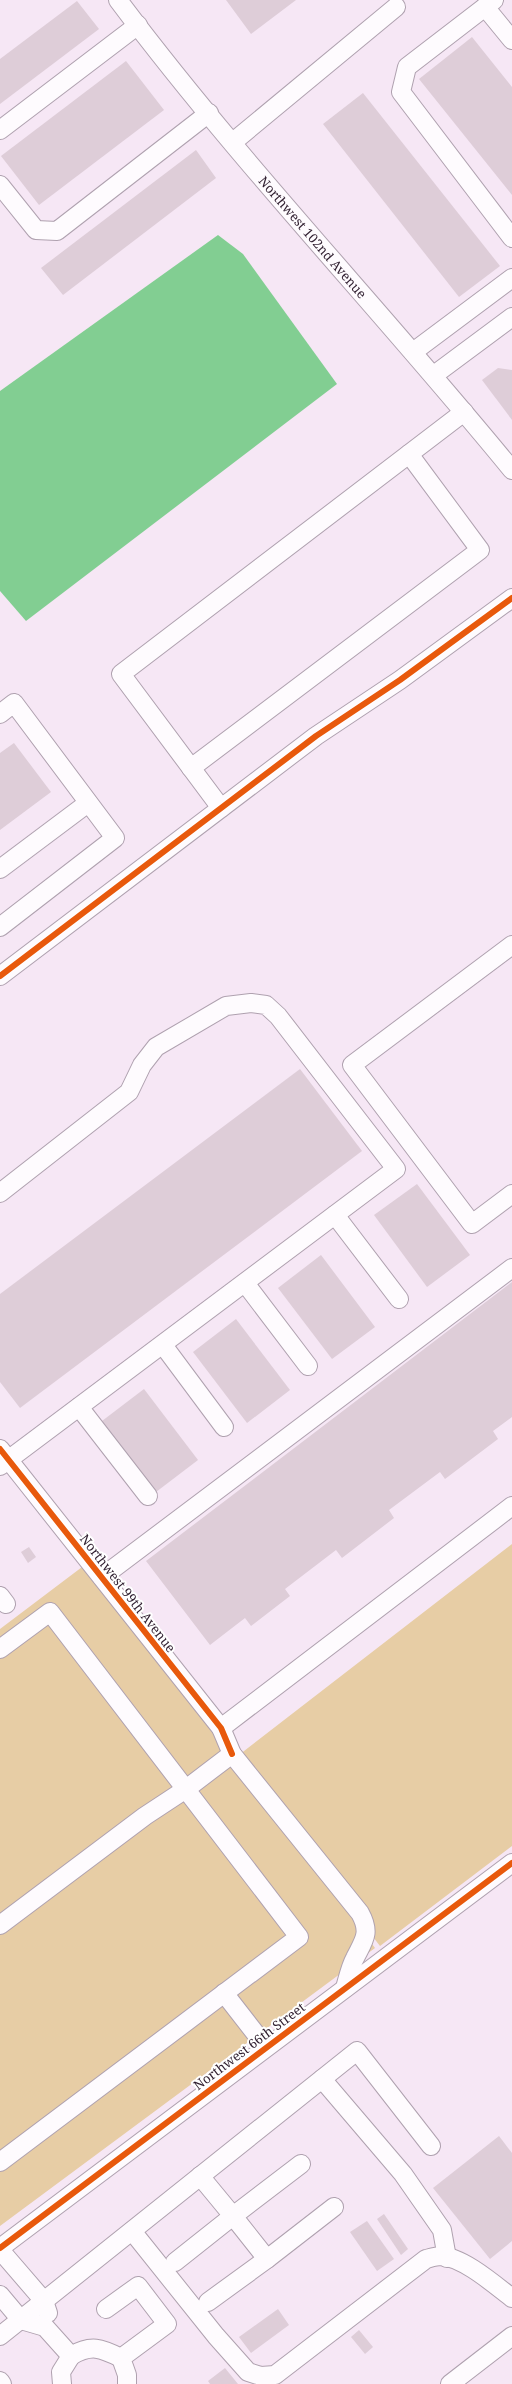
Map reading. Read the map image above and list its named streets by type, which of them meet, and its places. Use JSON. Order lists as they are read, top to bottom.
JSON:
{
  "streets": {
    "street": ["Northwest 102nd Avenue", "Northwest 99th Avenue", "Northwest 66th Street"]
  },
  "crossings": [
    ["Northwest 99th Avenue", "Northwest 66th Street"]
  ]
}
